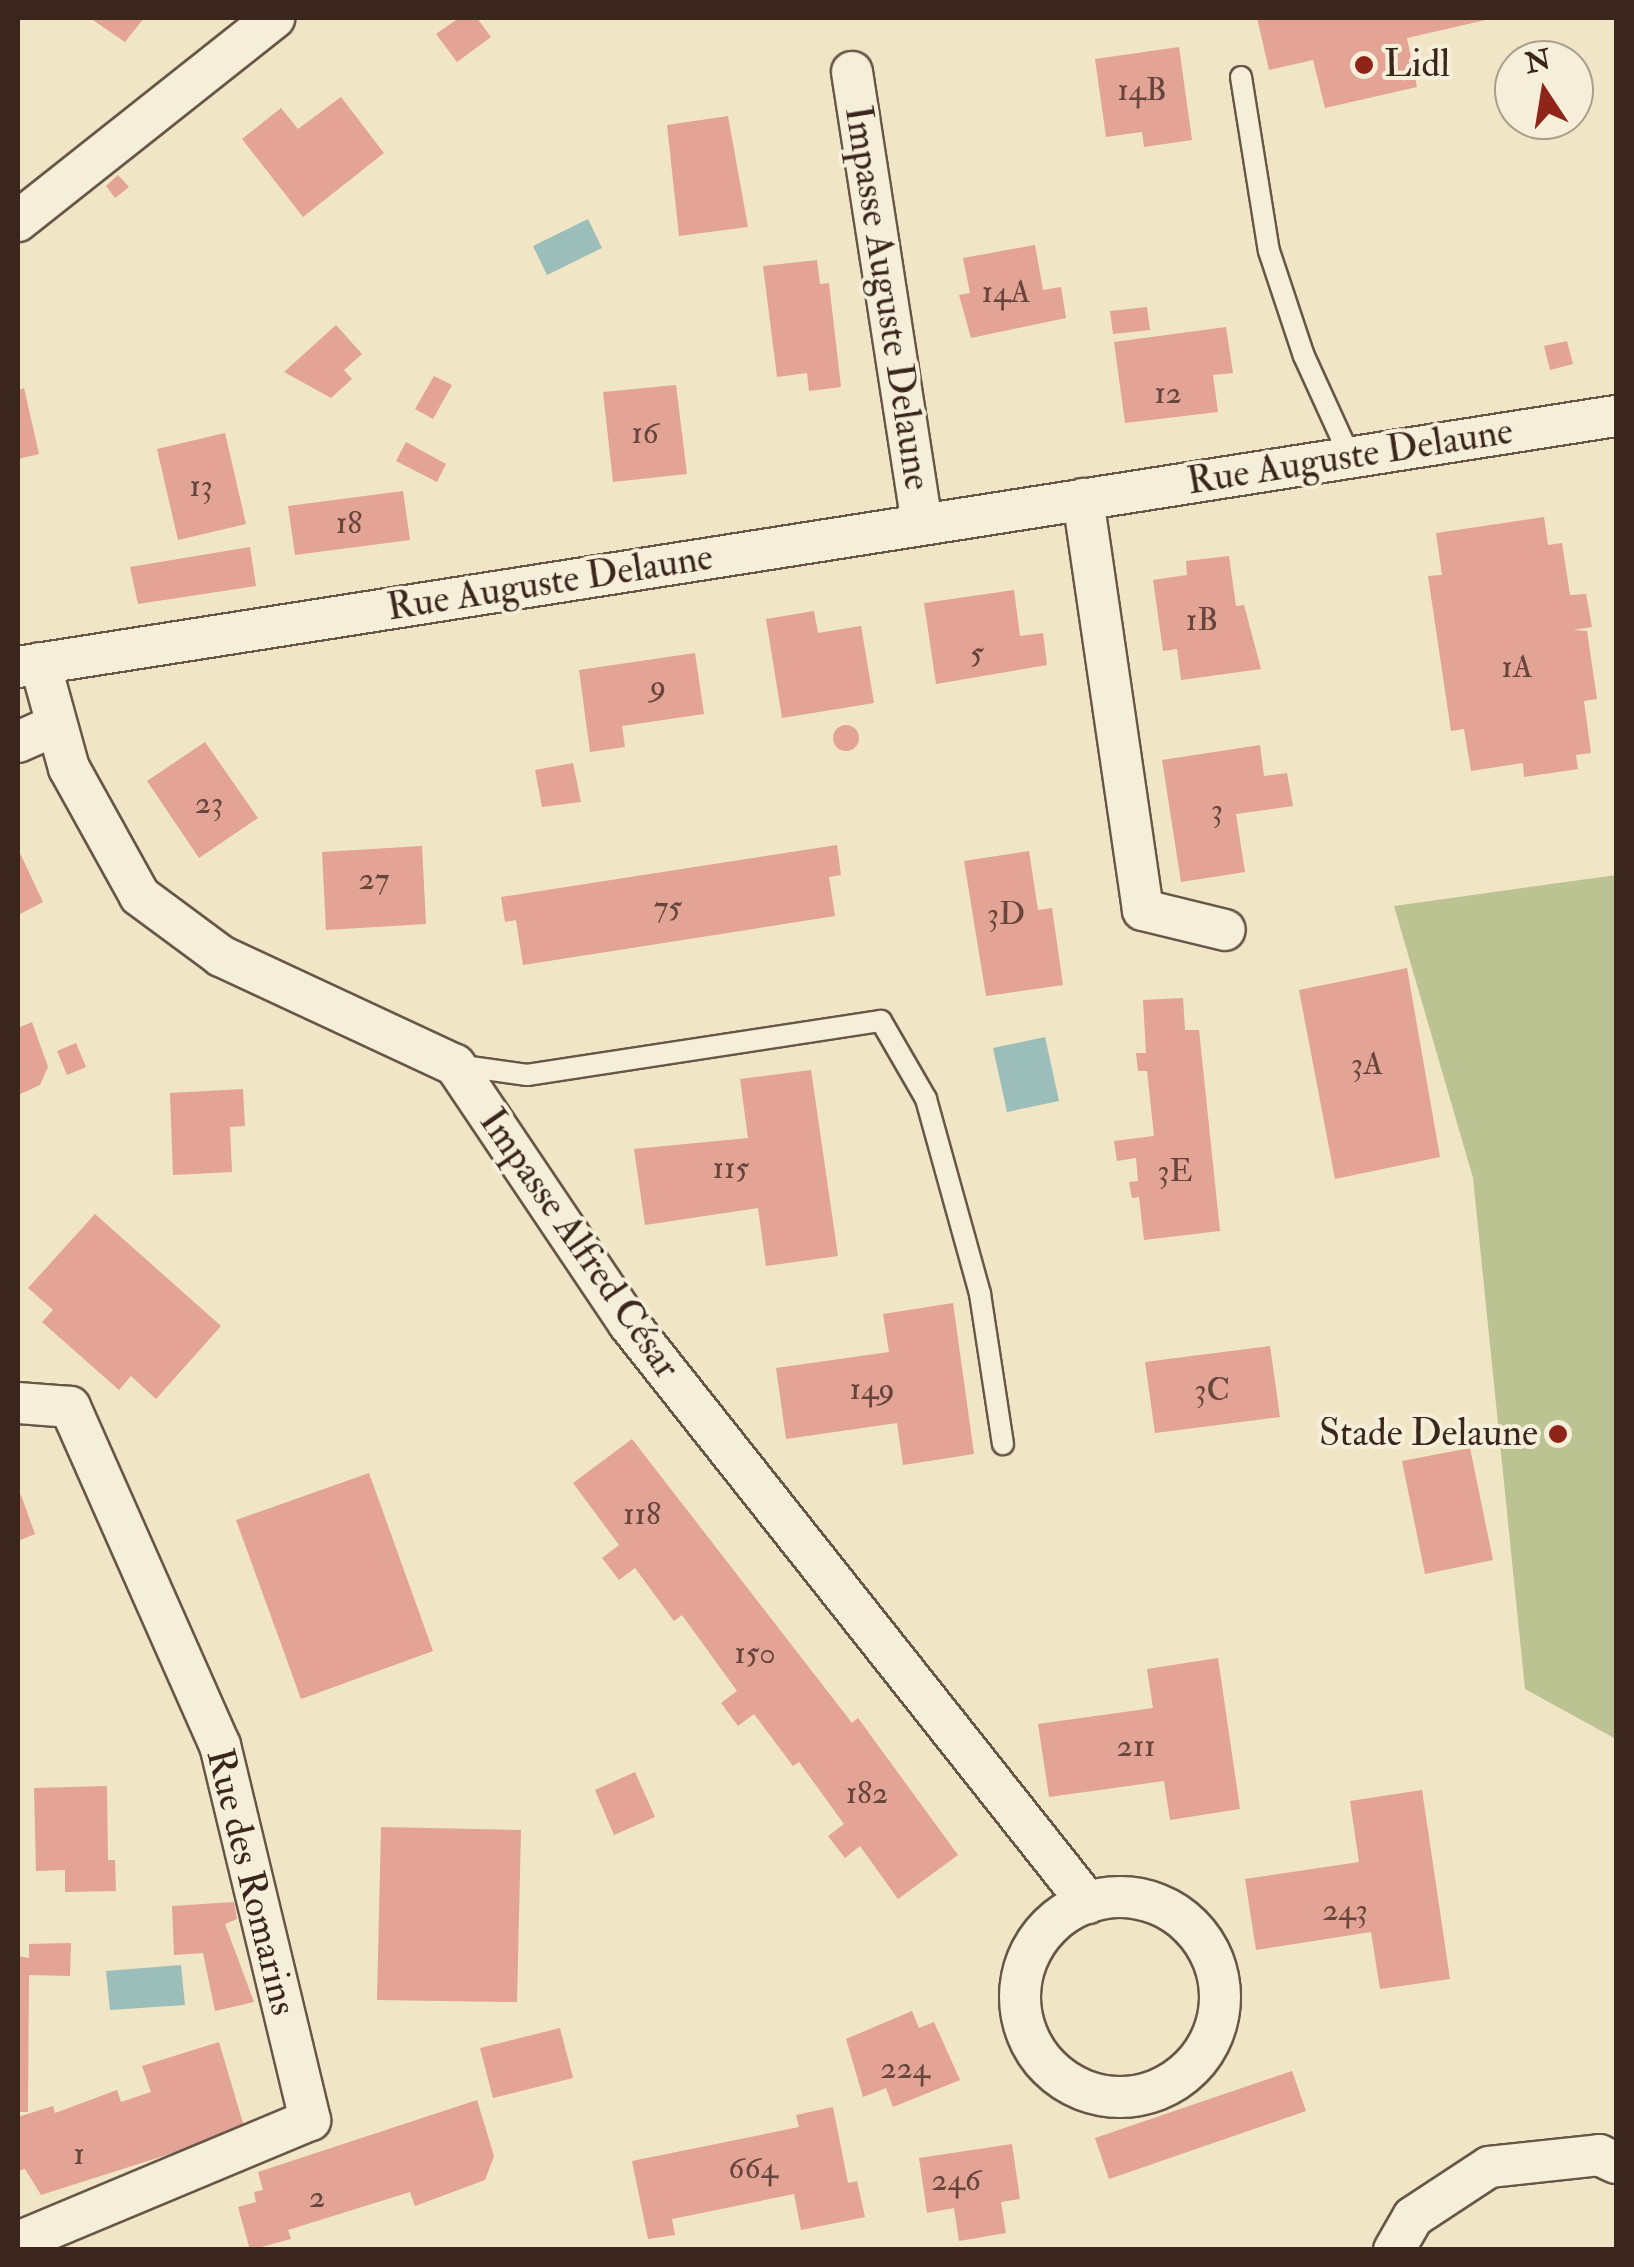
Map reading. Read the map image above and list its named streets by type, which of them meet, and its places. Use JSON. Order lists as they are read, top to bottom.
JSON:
{
  "streets": {
    "street": [
      "Impasse Auguste Delaune",
      "Rue Auguste Delaune",
      "Impasse Alfred César",
      "Rue des Romarins"
    ]
  },
  "crossings": [
    ["Impasse Auguste Delaune", "Rue Auguste Delaune"]
  ],
  "places": ["Lidl", "Stade Delaune"],
  "house_numbers": [
    "14B",
    "14A",
    "12",
    "16",
    "13",
    "18",
    "1B",
    "5",
    "1A",
    "9",
    "23",
    "3",
    "27",
    "75",
    "3D",
    "3A",
    "115",
    "3E",
    "149",
    "3C",
    "118",
    "150",
    "211",
    "182",
    "243",
    "224",
    "1",
    "664",
    "246",
    "2"
  ],
  "north": "top"
}
